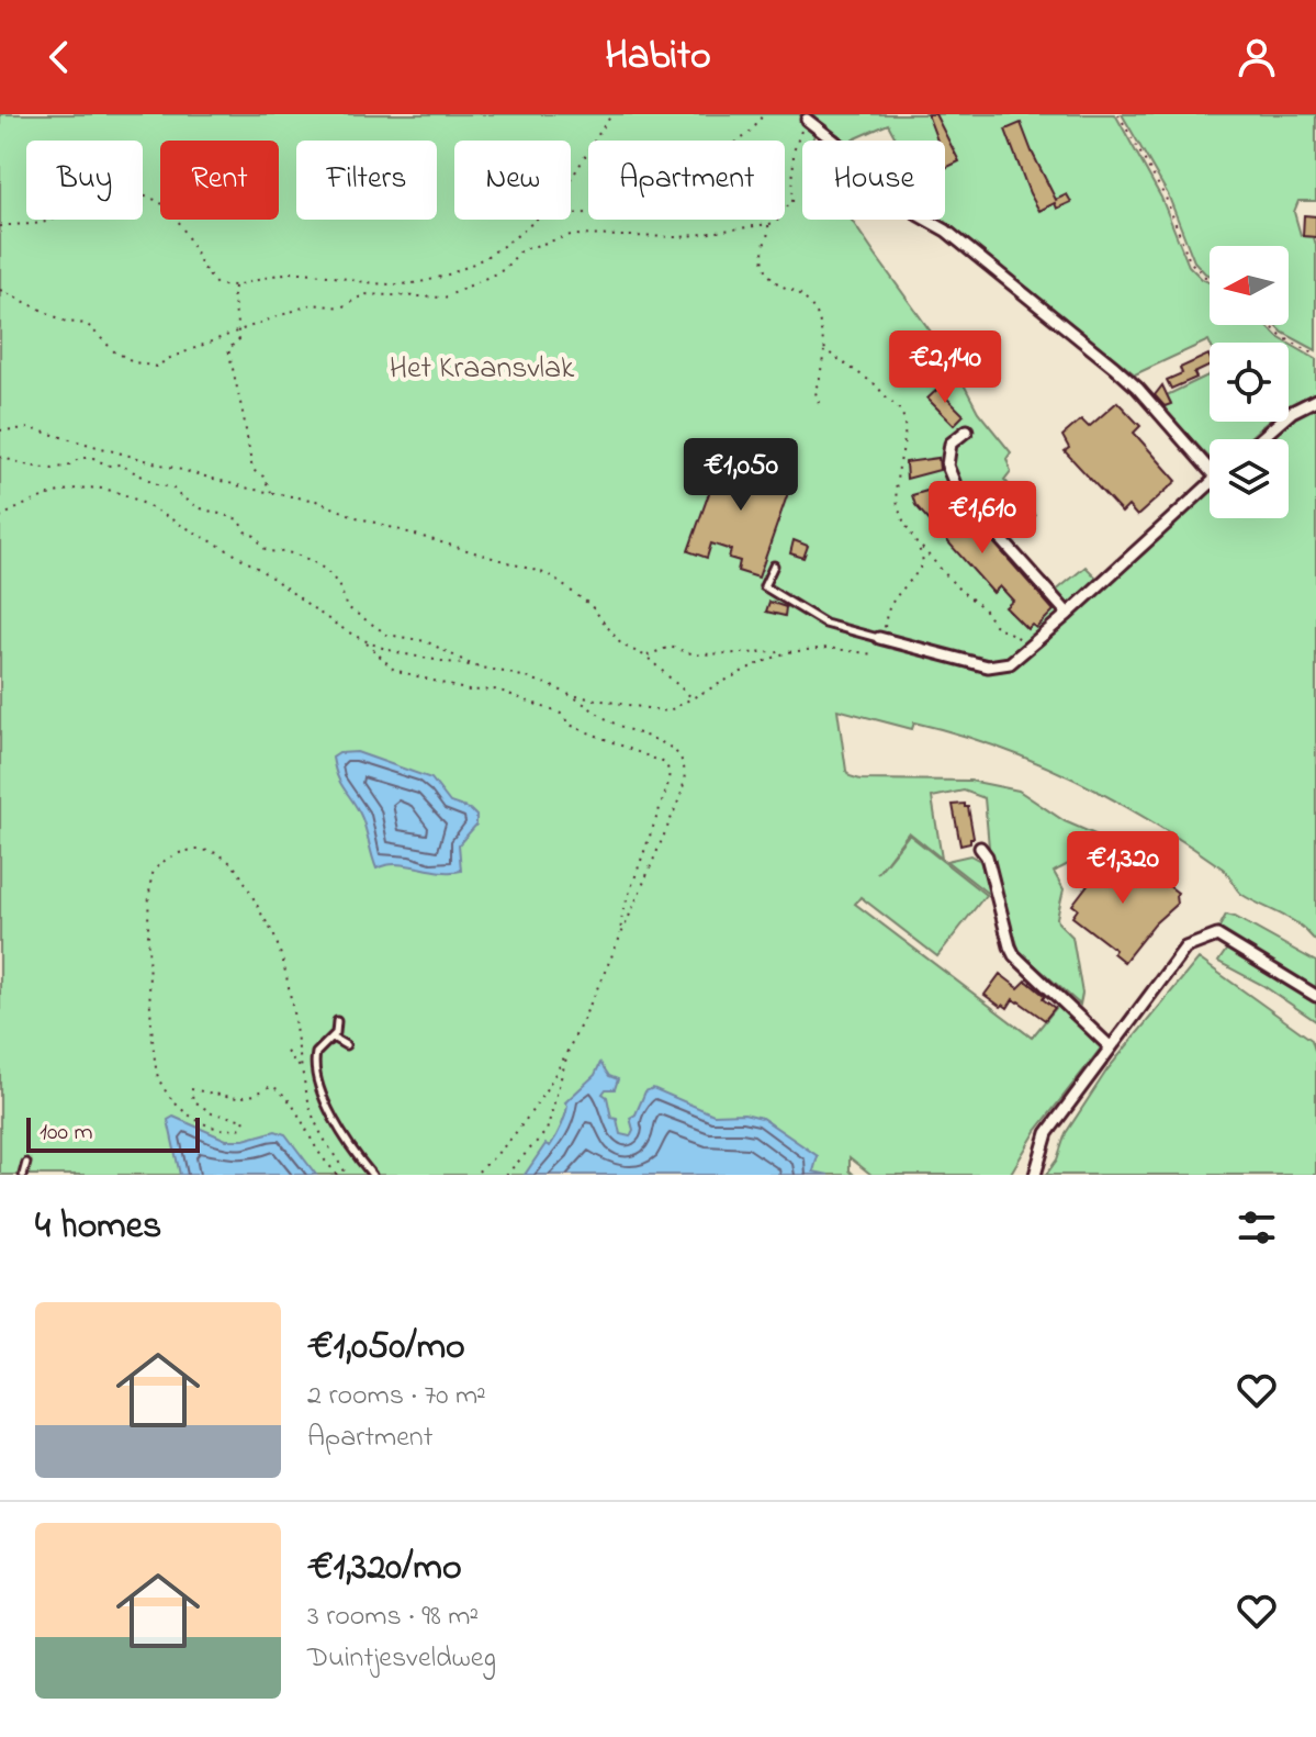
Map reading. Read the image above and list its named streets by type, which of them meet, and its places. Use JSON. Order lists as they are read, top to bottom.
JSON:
{
  "parks": ["Het Kraansvlak"],
  "scale_bar": "100 m",
  "north": "left",
  "page": {
    "header": "Habito",
    "chip": [
      "Buy",
      "Rent",
      "Filters",
      "New",
      "Apartment",
      "House"
    ],
    "price": [
      "€2,140",
      "€1,050",
      "€1,610",
      "€1,320"
    ],
    "scale": "100 m",
    "heading": "4 homes",
    "list": [
      {
        "name": "€1,050/mo",
        "note": "2 rooms · 70 m² · Apartment"
      },
      {
        "name": "€1,320/mo",
        "note": "3 rooms · 98 m² · Duintjesveldweg"
      }
    ]
  }
}
